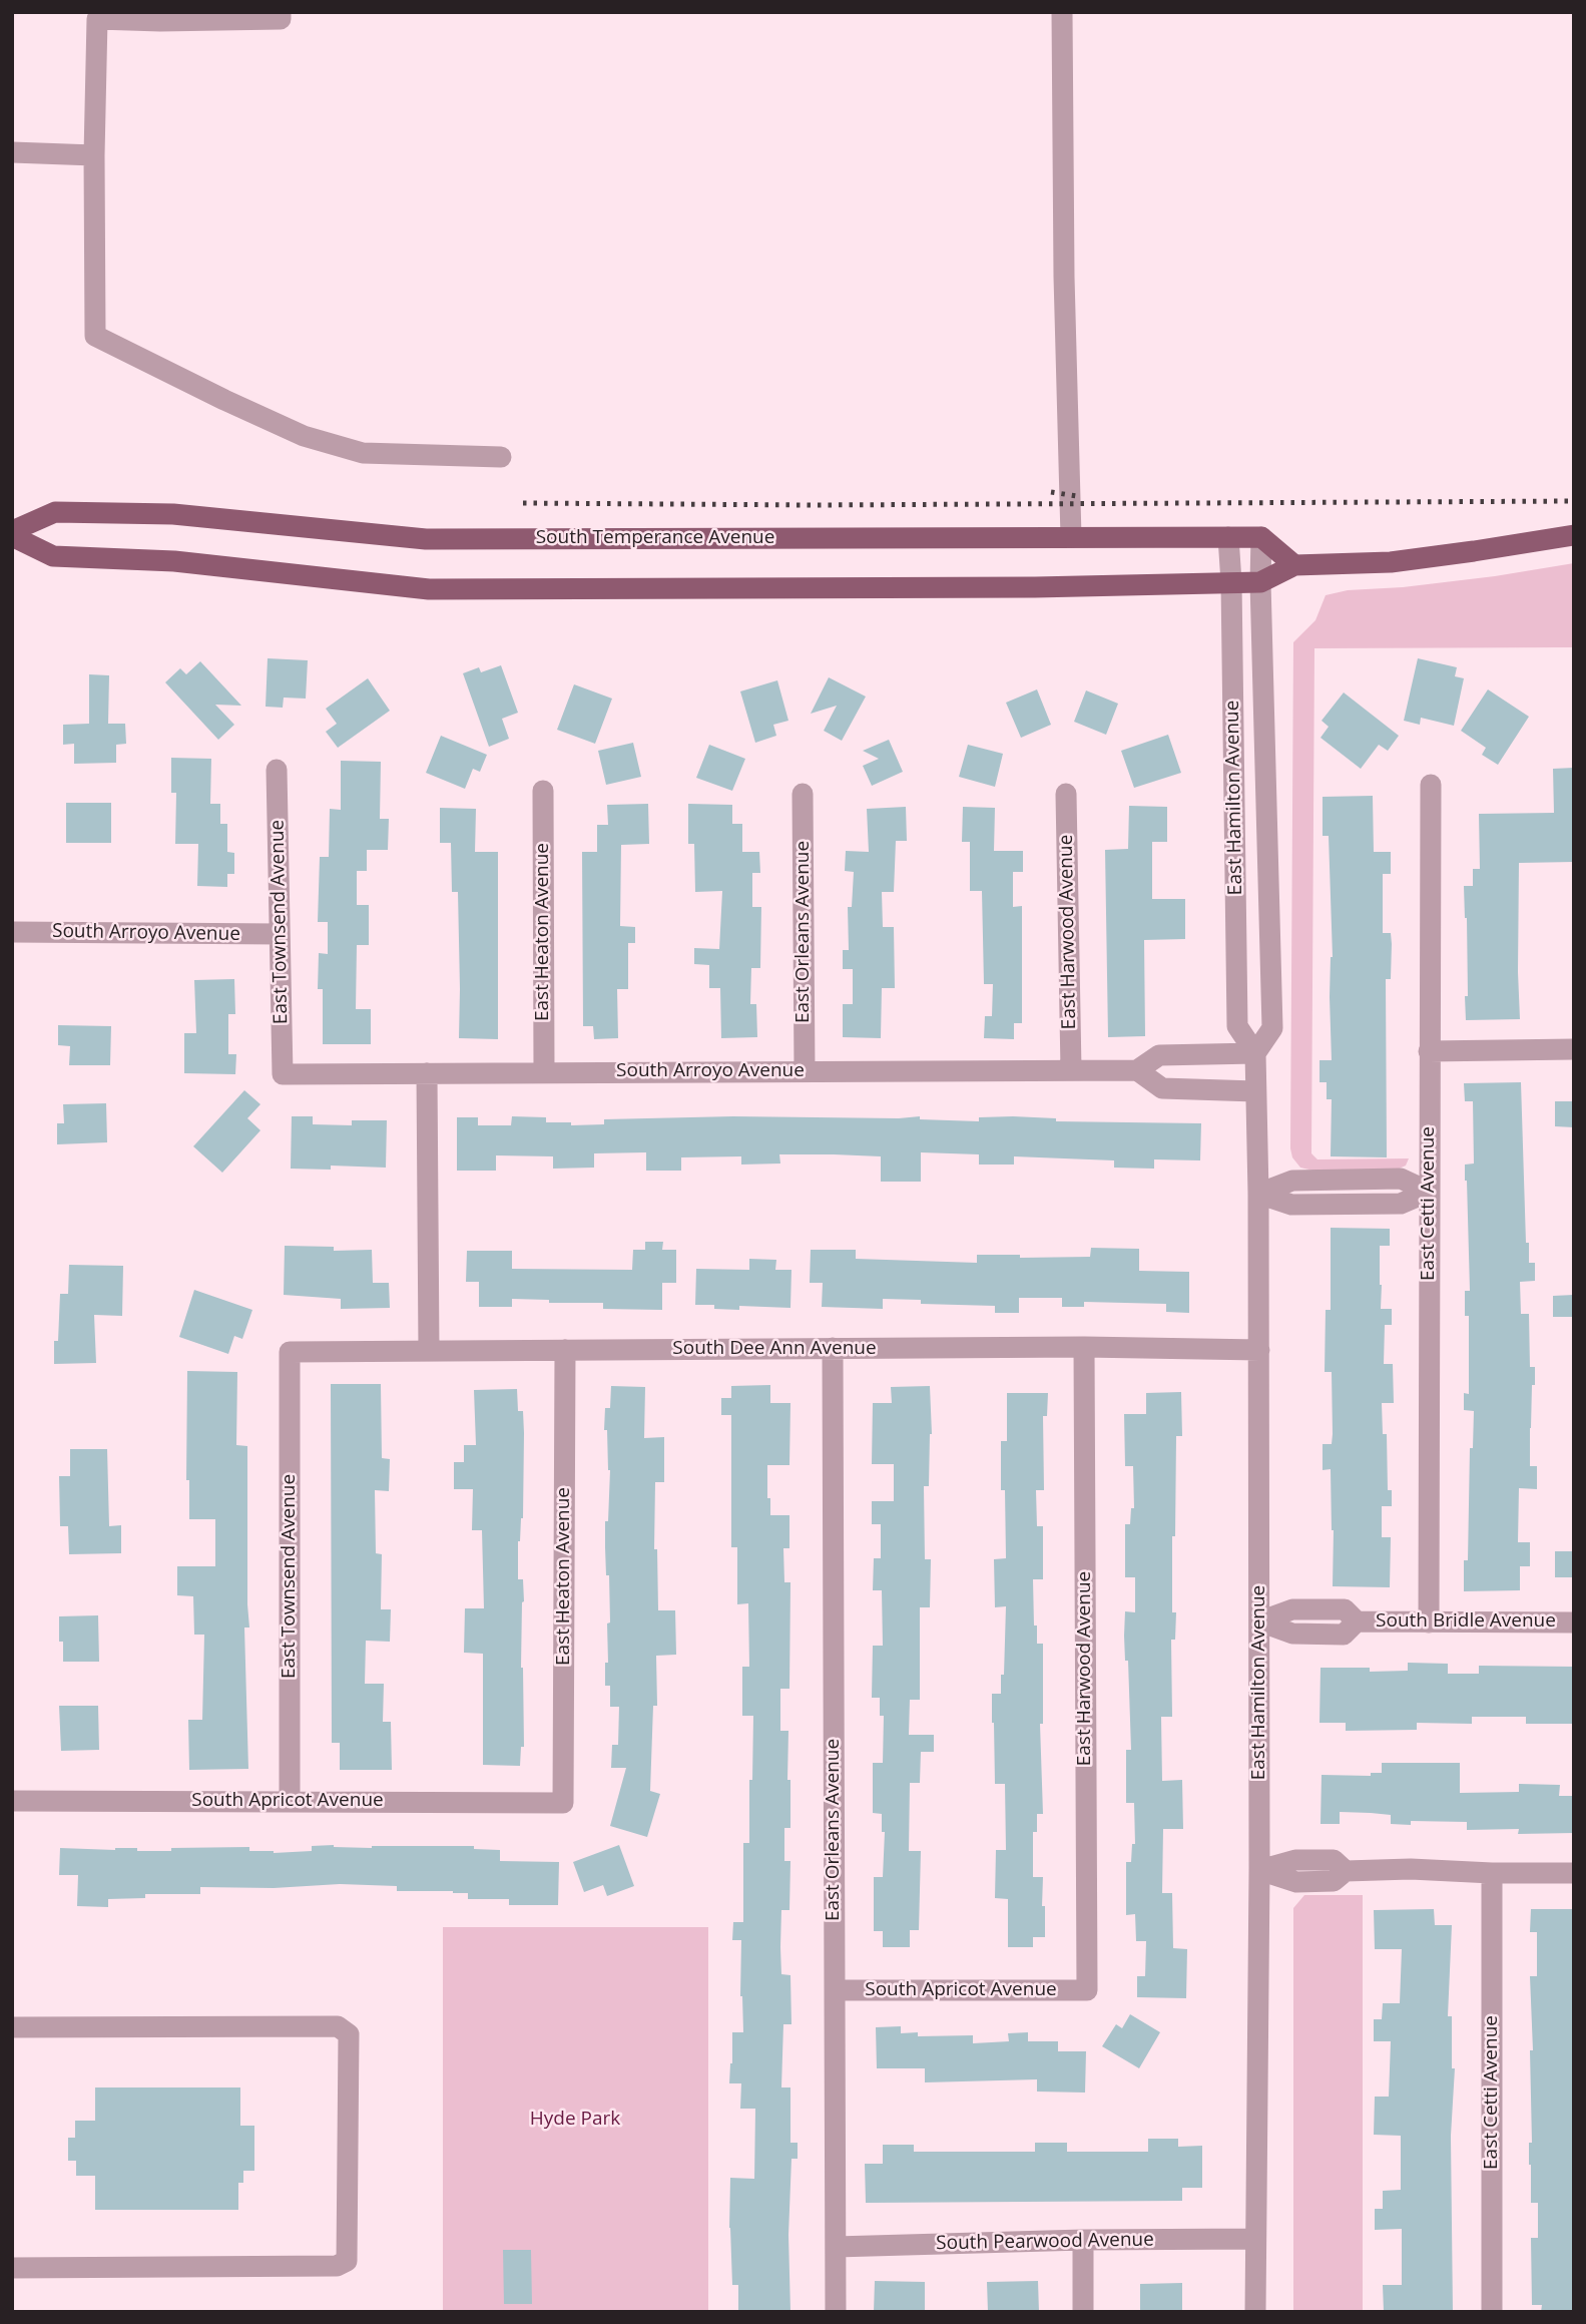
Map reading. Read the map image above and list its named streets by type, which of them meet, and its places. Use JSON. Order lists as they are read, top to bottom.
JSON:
{
  "streets": {
    "main road": ["South Temperance Avenue"],
    "street": [
      "East Hamilton Avenue",
      "East Townsend Avenue",
      "East Heaton Avenue",
      "East Orleans Avenue",
      "East Harwood Avenue",
      "South Arroyo Avenue",
      "East Cetti Avenue",
      "South Dee Ann Avenue",
      "South Bridle Avenue",
      "South Apricot Avenue",
      "South Pearwood Avenue"
    ]
  },
  "crossings": [
    ["South Temperance Avenue", "East Hamilton Avenue"],
    ["East Hamilton Avenue", "South Arroyo Avenue"],
    ["East Hamilton Avenue", "South Dee Ann Avenue"],
    ["East Hamilton Avenue", "South Bridle Avenue"],
    ["East Hamilton Avenue", "South Pearwood Avenue"],
    ["East Townsend Avenue", "South Arroyo Avenue"],
    ["East Townsend Avenue", "South Dee Ann Avenue"],
    ["East Townsend Avenue", "South Apricot Avenue"],
    ["East Heaton Avenue", "South Arroyo Avenue"],
    ["East Heaton Avenue", "South Dee Ann Avenue"],
    ["East Heaton Avenue", "South Apricot Avenue"],
    ["East Orleans Avenue", "South Arroyo Avenue"],
    ["East Orleans Avenue", "South Dee Ann Avenue"],
    ["East Orleans Avenue", "South Apricot Avenue"],
    ["East Orleans Avenue", "South Pearwood Avenue"],
    ["East Harwood Avenue", "South Arroyo Avenue"],
    ["East Harwood Avenue", "South Dee Ann Avenue"],
    ["East Harwood Avenue", "South Apricot Avenue"],
    ["East Cetti Avenue", "South Bridle Avenue"]
  ],
  "parks": ["Hyde Park"]
}
